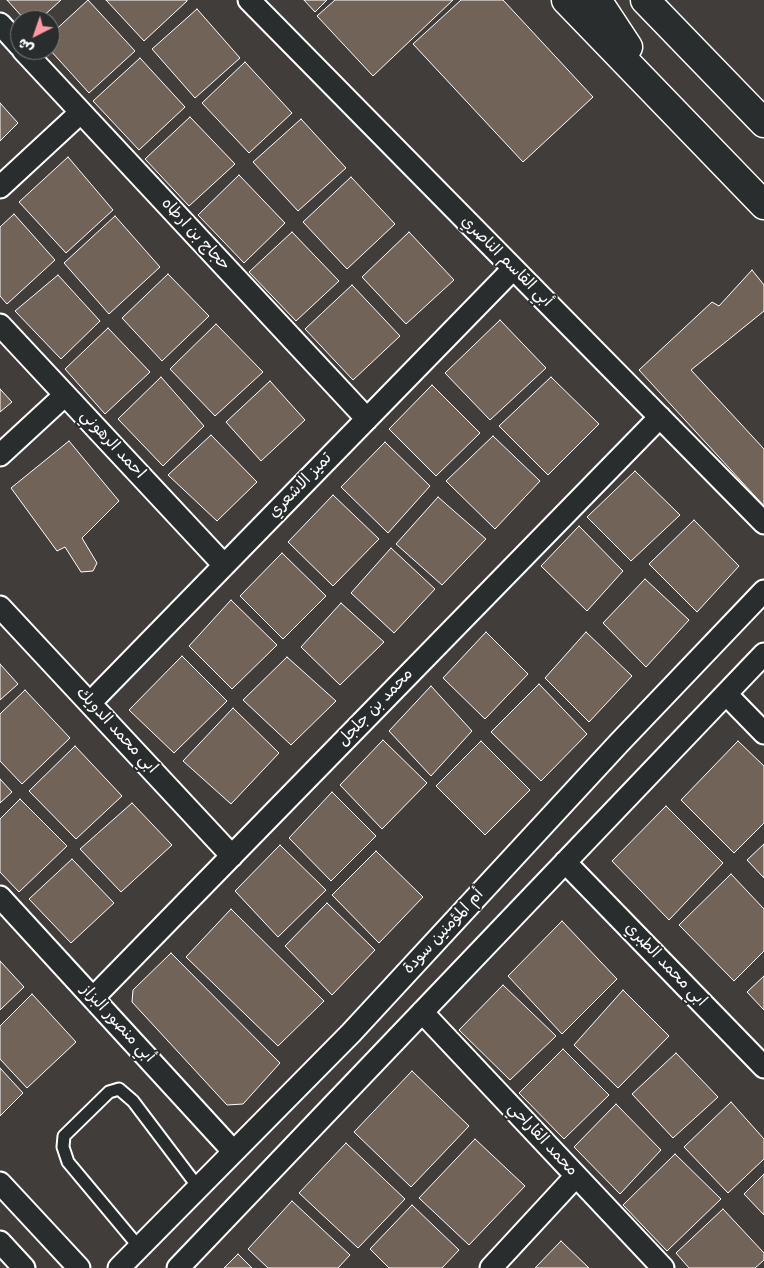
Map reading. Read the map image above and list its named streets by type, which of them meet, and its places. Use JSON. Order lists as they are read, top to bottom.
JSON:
{
  "streets": {
    "street": [
      "حجاج بن ارطاه",
      "أبي القاسم الناصري",
      "احمد الرهوني",
      "تميز الاشعري",
      "محمد بن جلجل",
      "ابي محمد الدويك",
      "أم المؤمنين سودة",
      "ابي محمد الطبري",
      "أبي منصور البزاز",
      "محمد القاراحي"
    ]
  },
  "crossings": [
    ["حجاج بن ارطاه", "تميز الاشعري"],
    ["أبي القاسم الناصري", "تميز الاشعري"],
    ["أبي القاسم الناصري", "محمد بن جلجل"],
    ["احمد الرهوني", "تميز الاشعري"],
    ["تميز الاشعري", "ابي محمد الدويك"],
    ["محمد بن جلجل", "ابي محمد الدويك"],
    ["محمد بن جلجل", "أبي منصور البزاز"],
    ["أم المؤمنين سودة", "أبي منصور البزاز"]
  ],
  "north": "bottom left"
}
